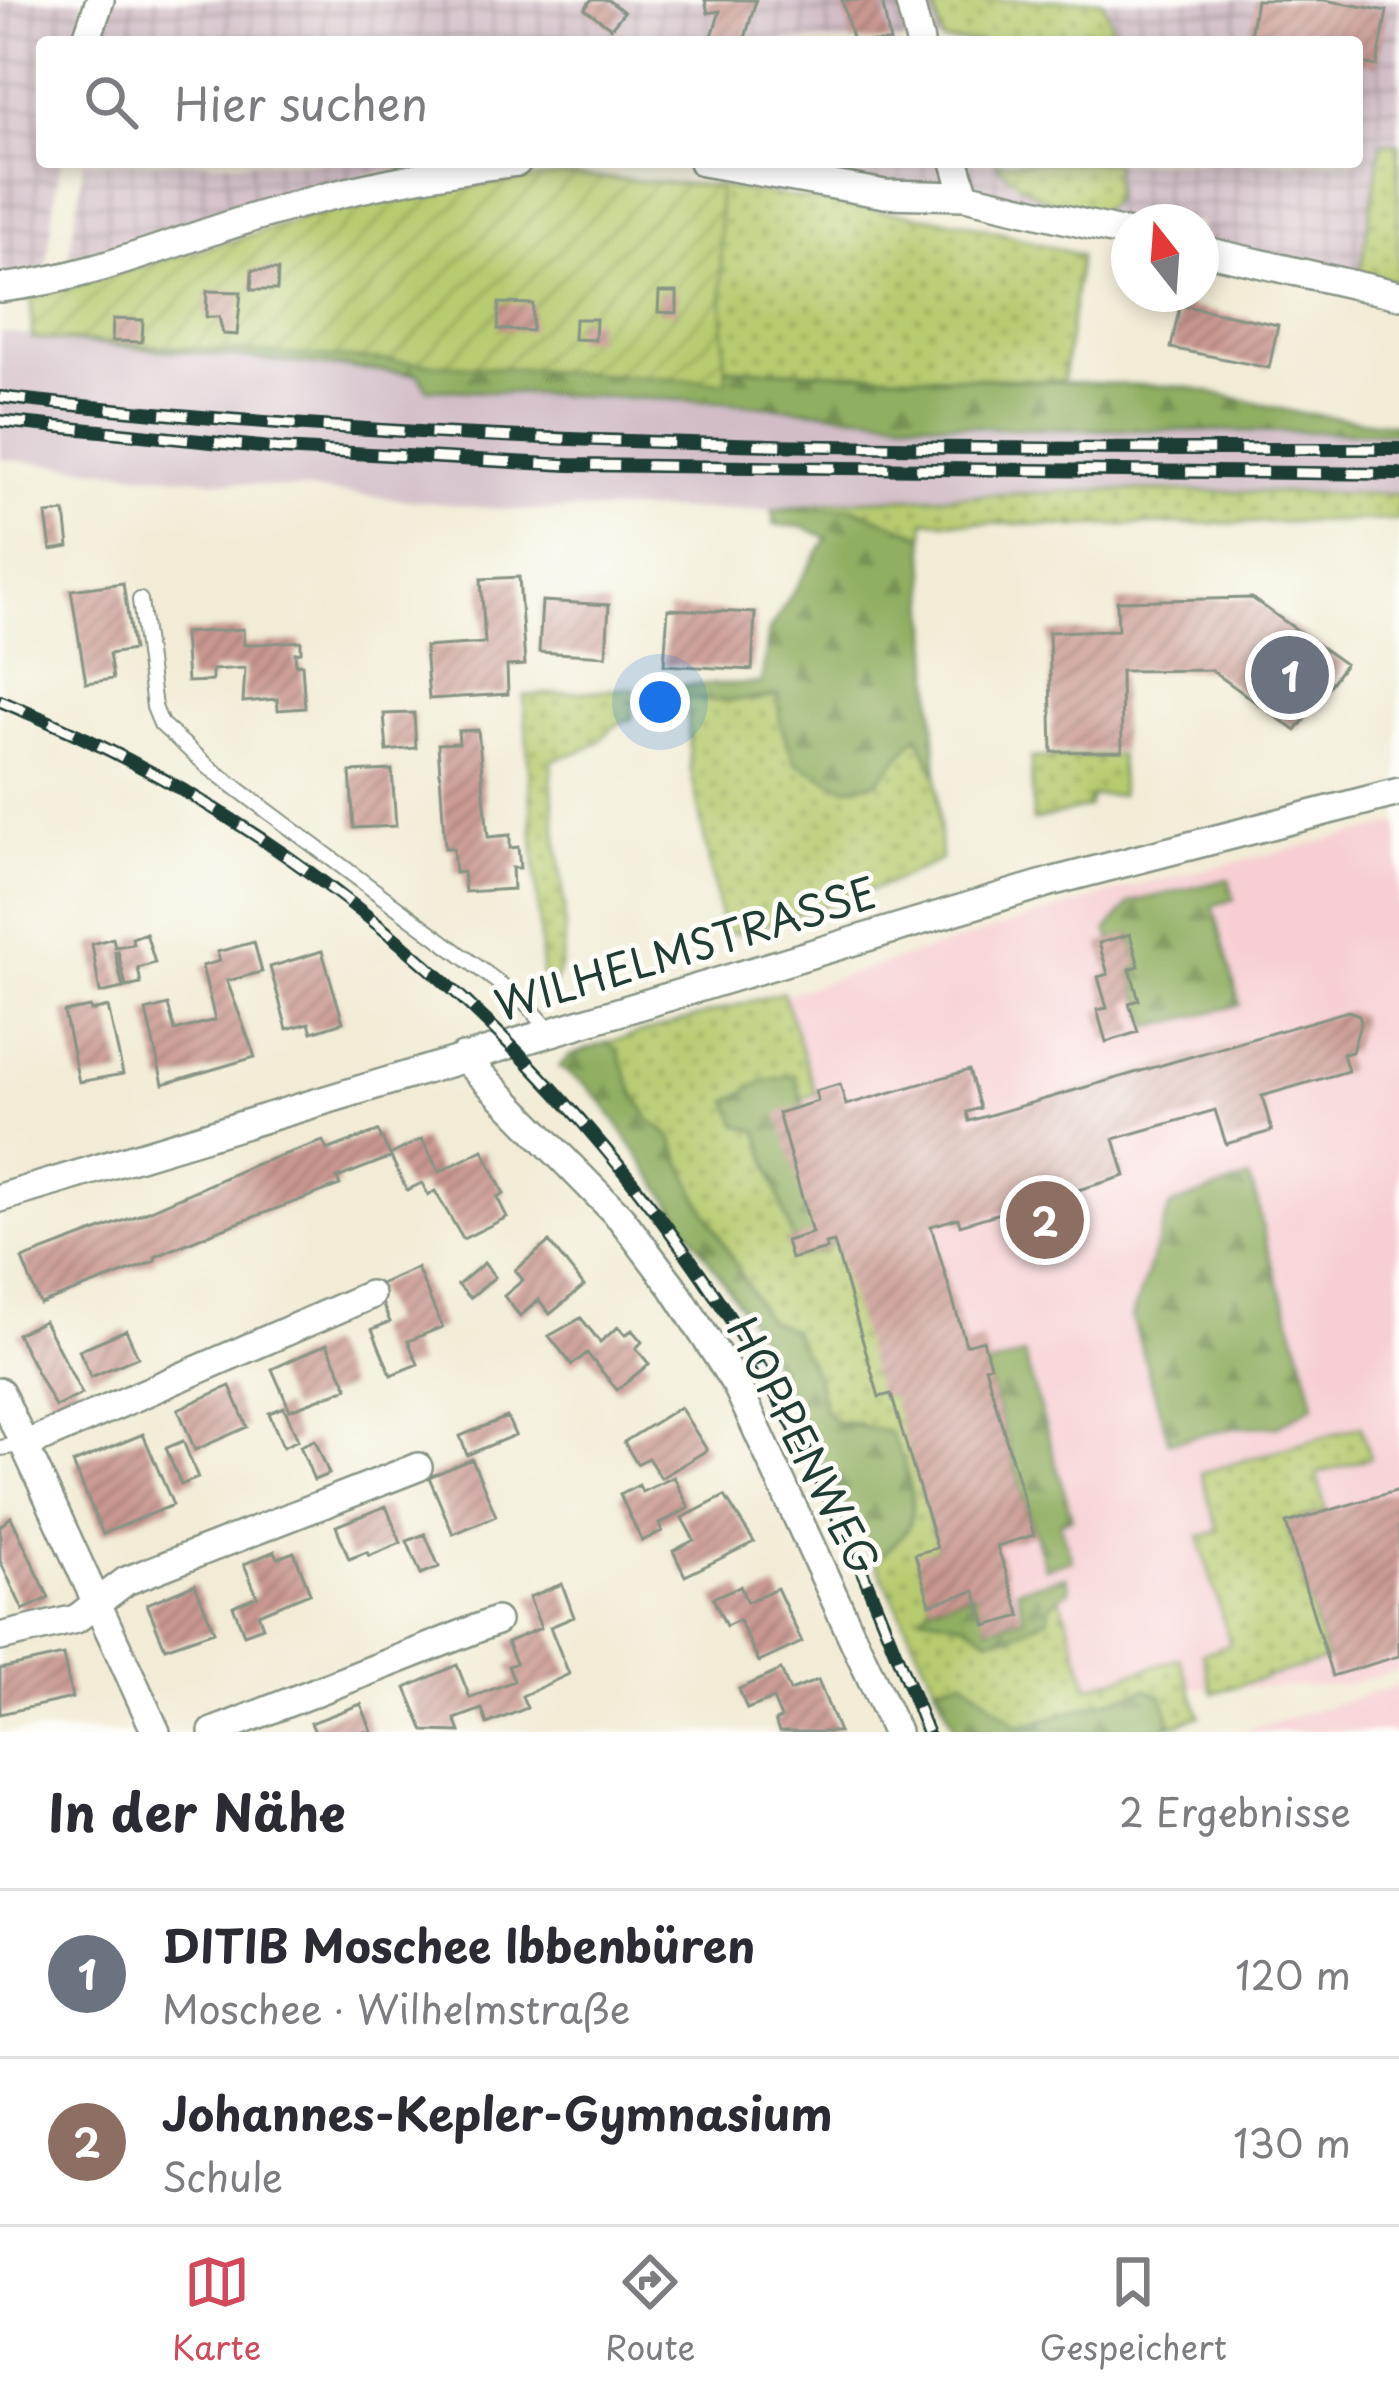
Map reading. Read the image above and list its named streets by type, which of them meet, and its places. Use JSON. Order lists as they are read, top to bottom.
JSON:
{
  "streets": {
    "street": ["WILHELMSTRASSE", "HOPPENWEG"]
  },
  "crossings": [
    ["WILHELMSTRASSE", "HOPPENWEG"]
  ],
  "north": "top",
  "page": {
    "search": "Hier suchen",
    "pins": ["1", "2"],
    "heading": ["In der Nähe", "2 Ergebnisse"],
    "list": [
      {
        "mark": "1",
        "name": "DITIB Moschee Ibbenbüren",
        "note": "Moschee · Wilhelmstraße",
        "value": "120 m"
      },
      {
        "mark": "2",
        "name": "Johannes-Kepler-Gymnasium",
        "note": "Schule",
        "value": "130 m"
      }
    ],
    "nav": ["Karte", "Route", "Gespeichert"]
  }
}
